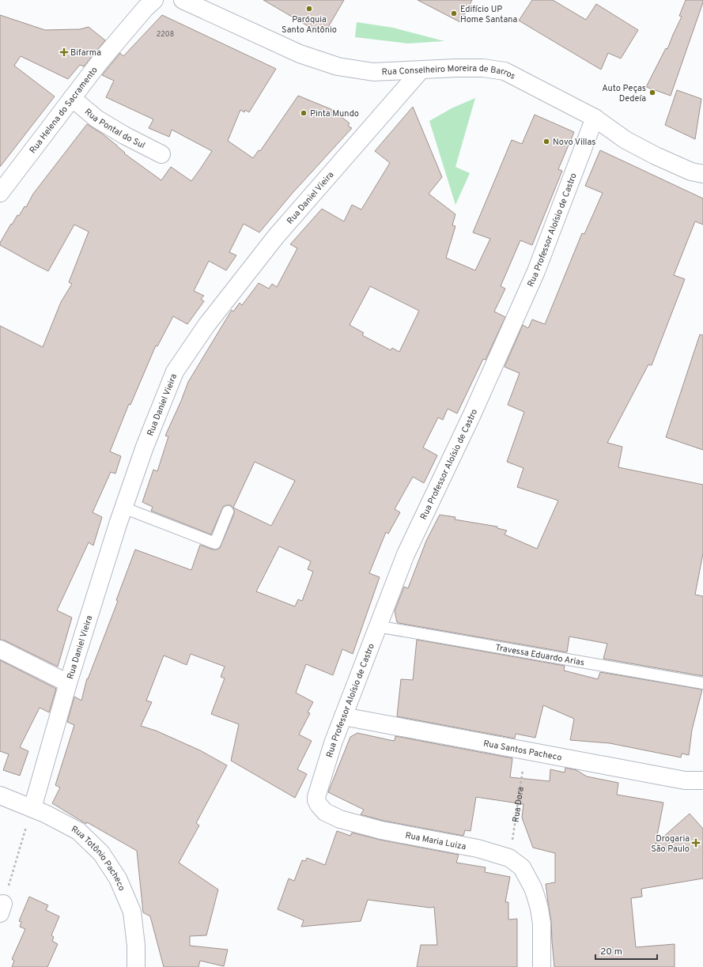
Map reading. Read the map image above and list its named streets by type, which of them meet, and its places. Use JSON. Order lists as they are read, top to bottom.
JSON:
{
  "streets": {
    "street": [
      "Rua Conselheiro Moreira de Barros",
      "Rua Helena do Sacramento",
      "Rua Pontal do Sul",
      "Rua Daniel Vieira",
      "Rua Professor Aloísio de Castro",
      "Rua Santos Pacheco",
      "Rua Maria Luiza",
      "Rua Totônio Pacheco"
    ],
    "lane": ["Travessa Eduardo Arias"],
    "path": ["Rua Dora"]
  },
  "crossings": [
    ["Rua Conselheiro Moreira de Barros", "Rua Daniel Vieira"],
    ["Rua Conselheiro Moreira de Barros", "Rua Professor Aloísio de Castro"],
    ["Rua Helena do Sacramento", "Rua Pontal do Sul"],
    ["Rua Daniel Vieira", "Rua Totônio Pacheco"],
    ["Rua Professor Aloísio de Castro", "Travessa Eduardo Arias"],
    ["Rua Professor Aloísio de Castro", "Rua Santos Pacheco"],
    ["Rua Professor Aloísio de Castro", "Rua Maria Luiza"],
    ["Rua Santos Pacheco", "Rua Dora"],
    ["Rua Dora", "Rua Maria Luiza"]
  ],
  "places": {
    "other": [
      "Paróquia Santo Antônio",
      "Edifício UP Home Santana",
      "Auto Peças Dedeía",
      "Pinta Mundo",
      "Novo Villas"
    ],
    "health": ["Bifarma", "Drogaria São Paulo"]
  },
  "house_numbers": ["2208"],
  "scale_bar": "20 m"
}
